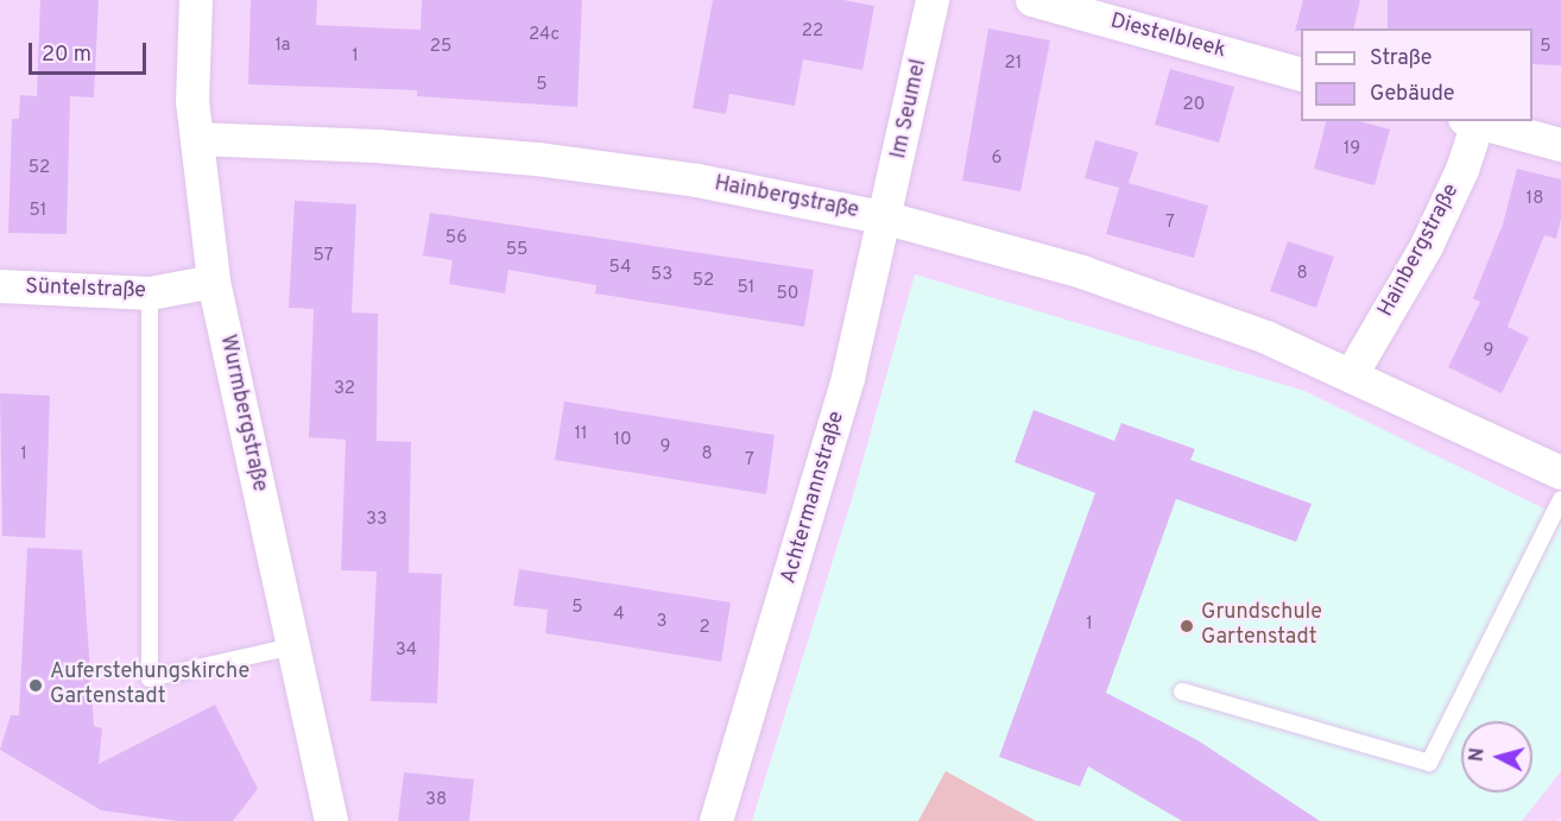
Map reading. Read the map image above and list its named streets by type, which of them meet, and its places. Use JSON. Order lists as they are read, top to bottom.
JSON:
{
  "streets": {
    "street": [
      "Diestelbleek",
      "Im Seumel",
      "Hainbergstraße",
      "Süntelstraße",
      "Wurmbergstraße",
      "Achtermannstraße"
    ]
  },
  "crossings": [
    ["Im Seumel", "Hainbergstraße"],
    ["Im Seumel", "Achtermannstraße"],
    ["Hainbergstraße", "Wurmbergstraße"],
    ["Hainbergstraße", "Achtermannstraße"],
    ["Süntelstraße", "Wurmbergstraße"]
  ],
  "places": ["Grundschule Gartenstadt", "Auferstehungskirche Gartenstadt"],
  "house_numbers": [
    "22",
    "24c",
    "1a",
    "25",
    "5",
    "1",
    "21",
    "5",
    "20",
    "19",
    "6",
    "52",
    "18",
    "51",
    "7",
    "56",
    "55",
    "57",
    "54",
    "8",
    "53",
    "52",
    "51",
    "50",
    "9",
    "32",
    "11",
    "10",
    "9",
    "1",
    "8",
    "7",
    "33",
    "5",
    "4",
    "3",
    "1",
    "2",
    "34",
    "38"
  ],
  "legend": ["Straße", "Gebäude"],
  "scale_bar": "20 m",
  "north": "left"
}
